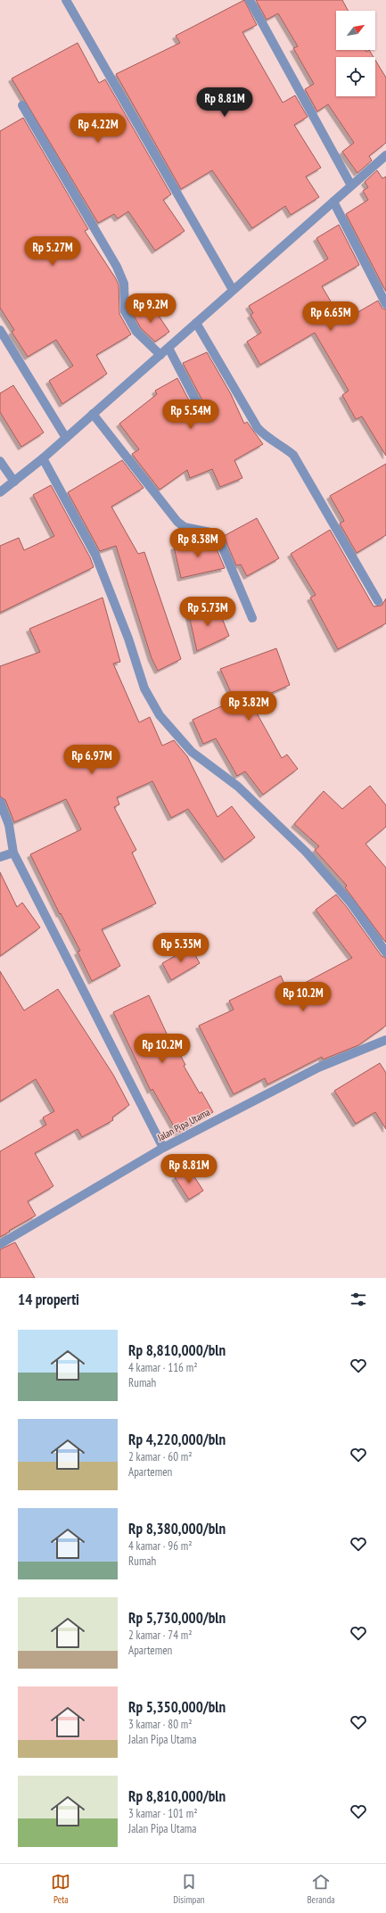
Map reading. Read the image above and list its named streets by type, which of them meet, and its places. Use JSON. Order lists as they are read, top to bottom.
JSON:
{
  "streets": {
    "street": ["Jalan Pipa Utama"]
  },
  "north": "top right",
  "page": {
    "price": [
      "Rp 8.81M",
      "Rp 4.22M",
      "Rp 5.27M",
      "Rp 9.2M",
      "Rp 6.65M",
      "Rp 5.54M",
      "Rp 8.38M",
      "Rp 5.73M",
      "Rp 3.82M",
      "Rp 6.97M",
      "Rp 5.35M",
      "Rp 10.2M",
      "Rp 10.2M",
      "Rp 8.81M"
    ],
    "heading": "14 properti",
    "list": [
      {
        "name": "Rp 8,810,000/bln",
        "note": "4 kamar · 116 m² · Rumah"
      },
      {
        "name": "Rp 4,220,000/bln",
        "note": "2 kamar · 60 m² · Apartemen"
      },
      {
        "name": "Rp 8,380,000/bln",
        "note": "4 kamar · 96 m² · Rumah"
      },
      {
        "name": "Rp 5,730,000/bln",
        "note": "2 kamar · 74 m² · Apartemen"
      },
      {
        "name": "Rp 5,350,000/bln",
        "note": "3 kamar · 80 m² · Jalan Pipa Utama"
      },
      {
        "name": "Rp 8,810,000/bln",
        "note": "3 kamar · 101 m² · Jalan Pipa Utama"
      }
    ],
    "tabs": ["Peta", "Disimpan", "Beranda"]
  }
}
